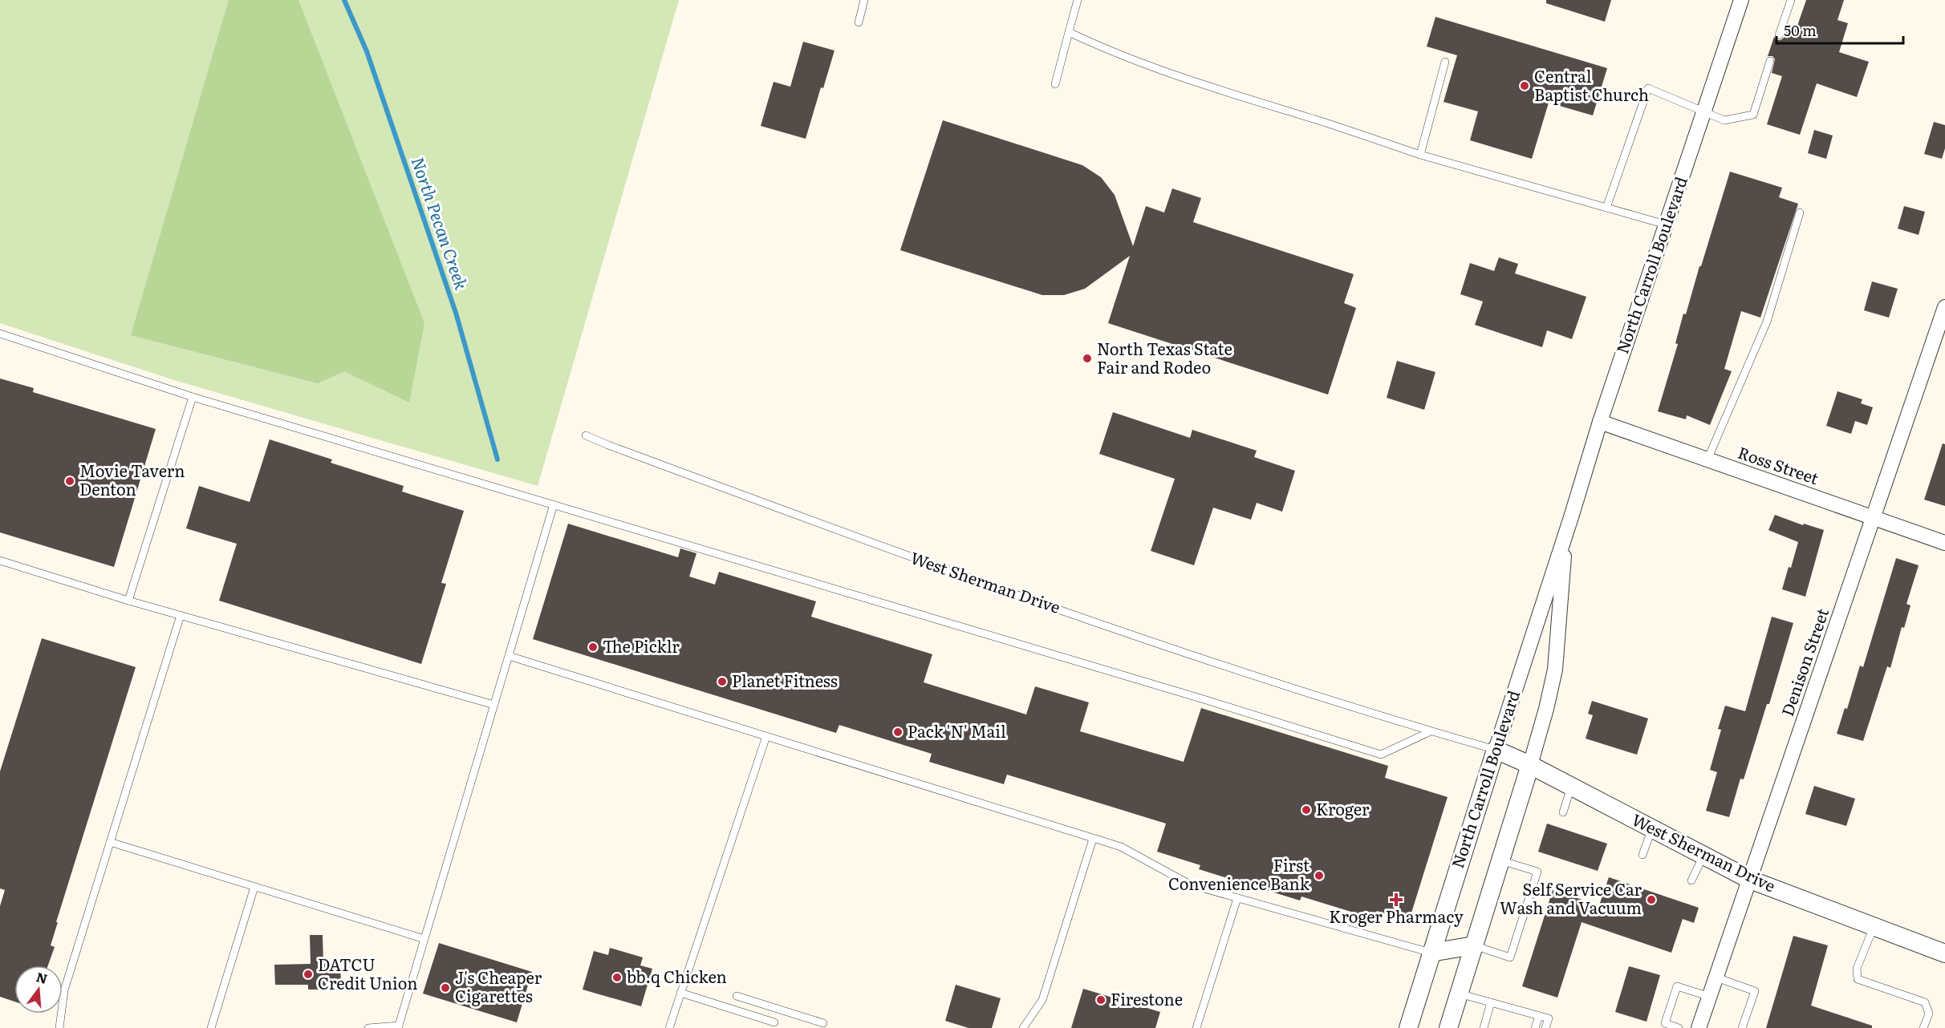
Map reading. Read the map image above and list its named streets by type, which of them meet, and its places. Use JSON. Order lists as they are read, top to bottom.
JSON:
{
  "streets": {
    "street": [
      "North Carroll Boulevard",
      "Ross Street",
      "West Sherman Drive",
      "Denison Street"
    ]
  },
  "crossings": [
    ["North Carroll Boulevard", "Ross Street"],
    ["North Carroll Boulevard", "West Sherman Drive"],
    ["Ross Street", "Denison Street"],
    ["West Sherman Drive", "Denison Street"]
  ],
  "water": ["North Pecan Creek"],
  "places": {
    "other": [
      "Central Baptist Church",
      "North Texas State Fair and Rodeo",
      "Movie Tavern Denton",
      "The Picklr",
      "Planet Fitness",
      "Pack 'N' Mail",
      "Kroger",
      "First Convenience Bank",
      "Self Service Car Wash and Vacuum",
      "DATCU Credit Union",
      "bb.q Chicken",
      "J's Cheaper Cigarettes",
      "Firestone"
    ],
    "health": ["Kroger Pharmacy"]
  },
  "scale_bar": "50 m",
  "north": "top"
}
